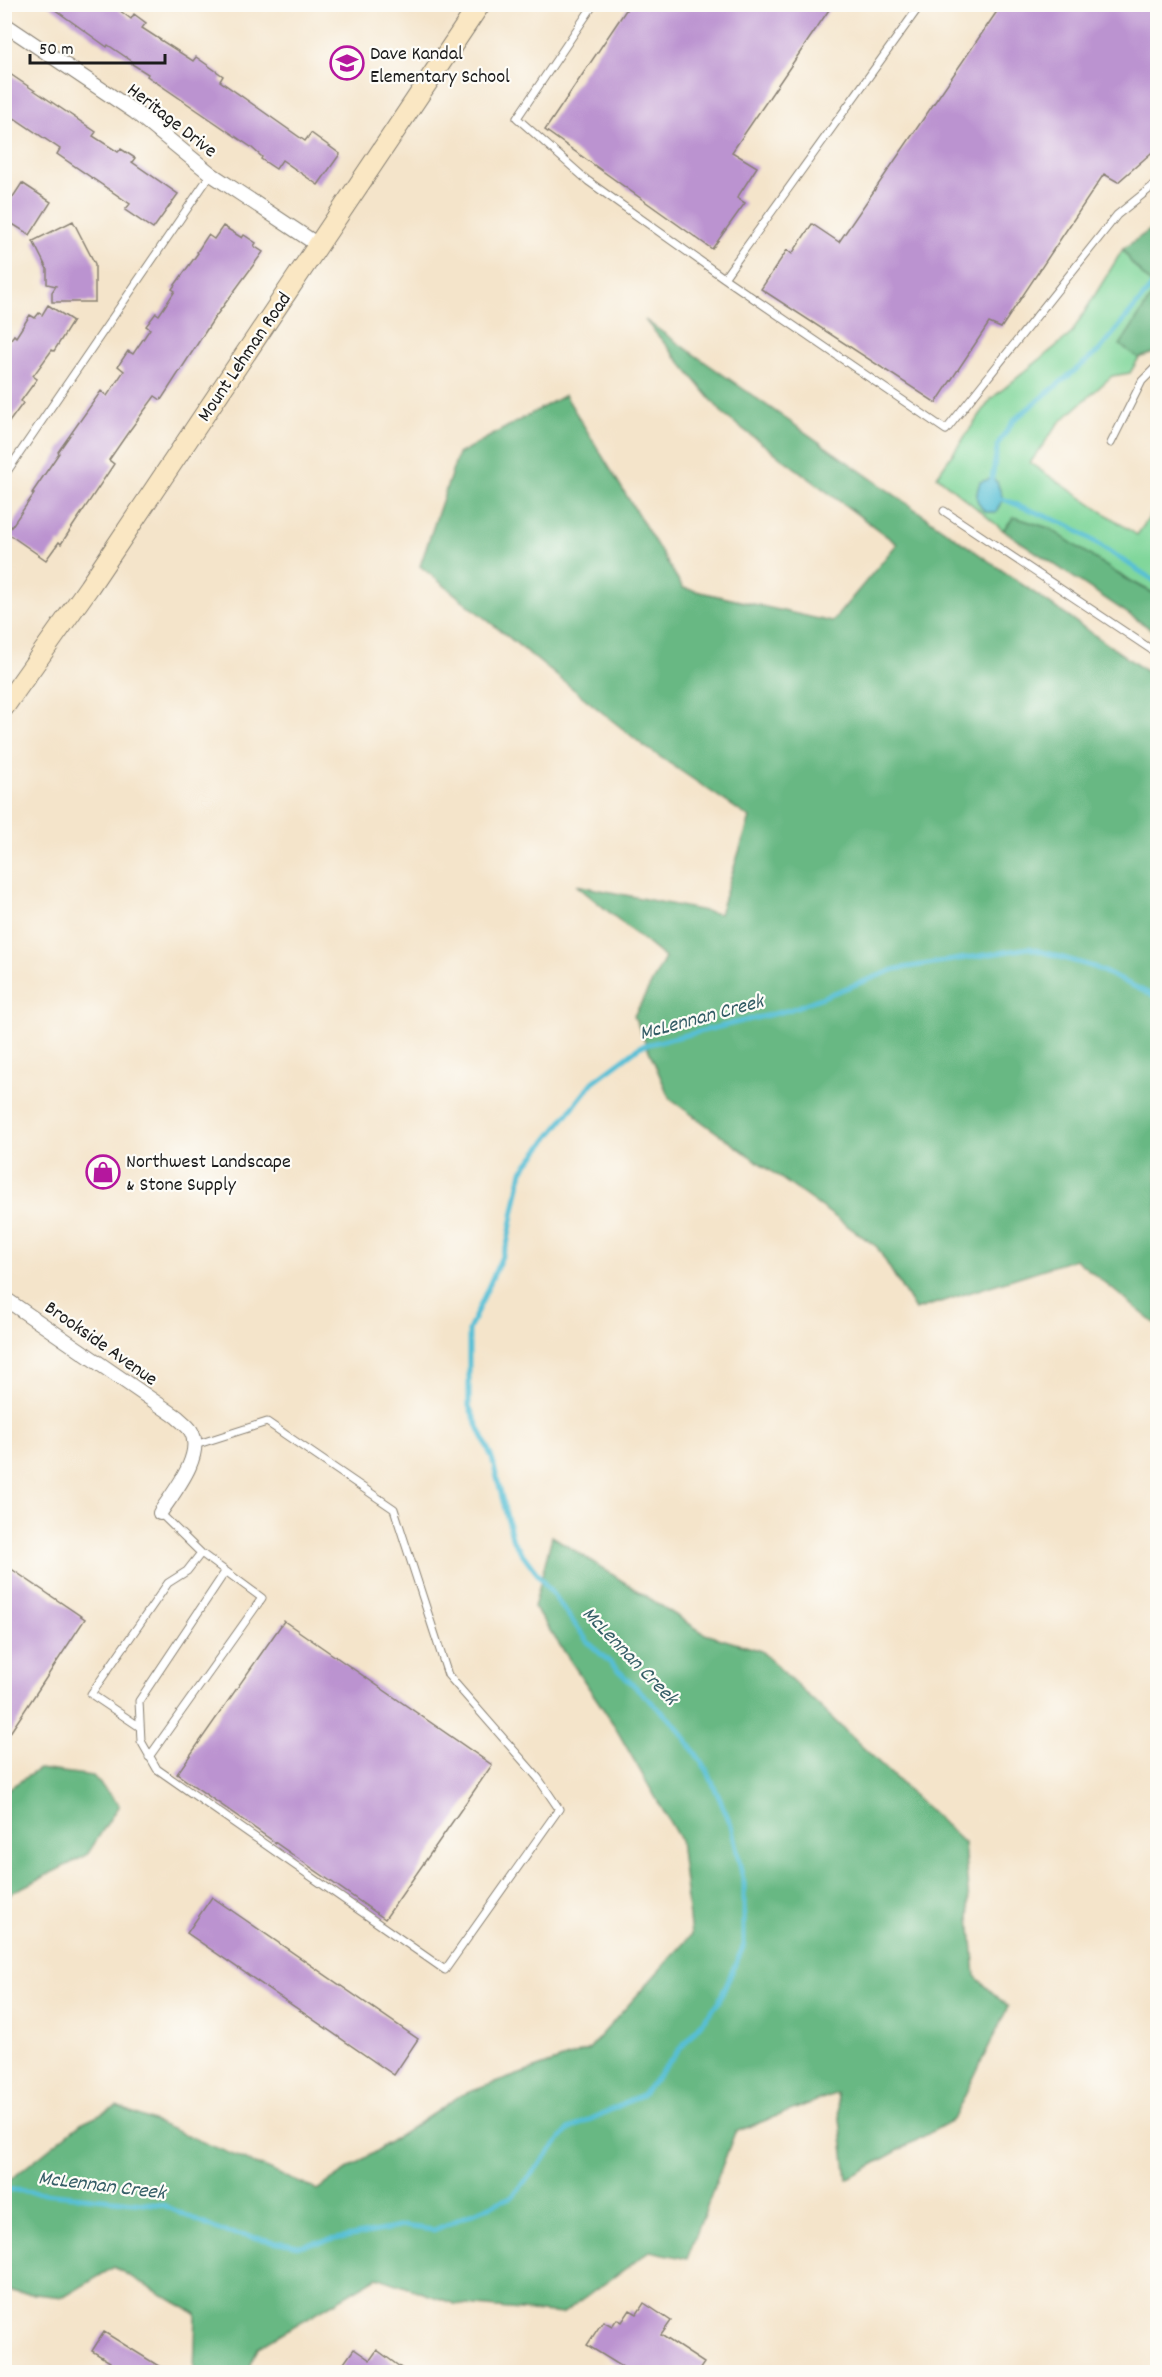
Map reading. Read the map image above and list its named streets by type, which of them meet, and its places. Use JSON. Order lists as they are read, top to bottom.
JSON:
{
  "streets": {
    "main road": ["Mount Lehman Road"],
    "street": ["Heritage Drive", "Brookside Avenue"]
  },
  "crossings": [
    ["Heritage Drive", "Mount Lehman Road"]
  ],
  "water": ["McLennan Creek"],
  "places": {
    "school or university": ["Dave Kandal Elementary School"],
    "shop": ["Northwest Landscape & Stone Supply"]
  },
  "scale_bar": "50 m"
}
